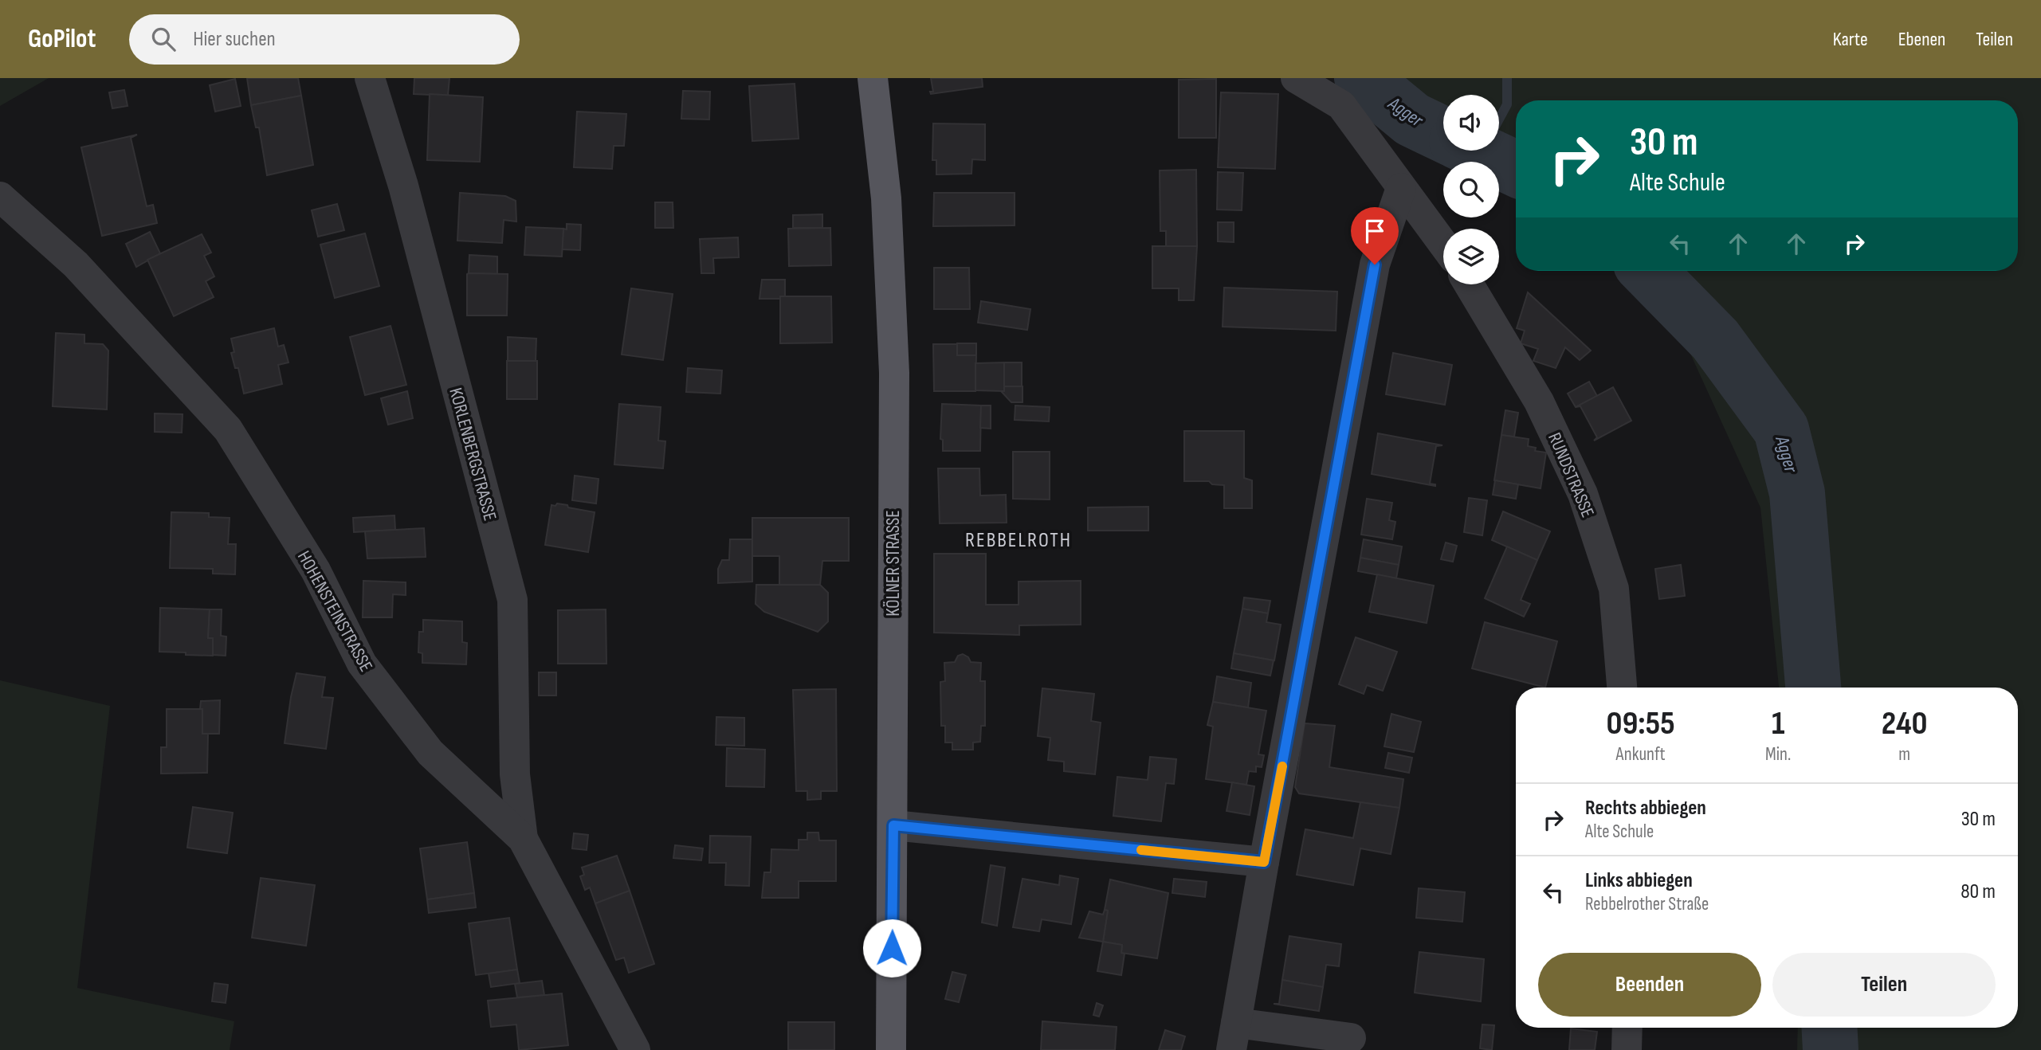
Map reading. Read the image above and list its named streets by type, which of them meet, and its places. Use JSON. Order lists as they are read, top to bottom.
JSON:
{
  "streets": {
    "main road": ["KÖLNER STRASSE"],
    "street": ["KORLENBERGSTRASSE", "RUNDSTRASSE", "HOHENSTEINSTRASSE"]
  },
  "crossings": [
    ["KORLENBERGSTRASSE", "HOHENSTEINSTRASSE"]
  ],
  "districts": ["REBBELROTH"],
  "water": ["Agger"],
  "page": {
    "header": "GoPilot",
    "search": "Hier suchen",
    "nav": ["Karte", "Ebenen", "Teilen"],
    "turn": ["30 m", "Alte Schule"],
    "eta": [
      "09:55",
      "Ankunft",
      "1",
      "Min.",
      "240",
      "m"
    ],
    "list": [
      {
        "name": "Rechts abbiegen",
        "note": "Alte Schule",
        "value": "30 m"
      },
      {
        "name": "Links abbiegen",
        "note": "Rebbelrother Straße",
        "value": "80 m"
      }
    ],
    "buttons": ["Beenden", "Teilen"]
  }
}
